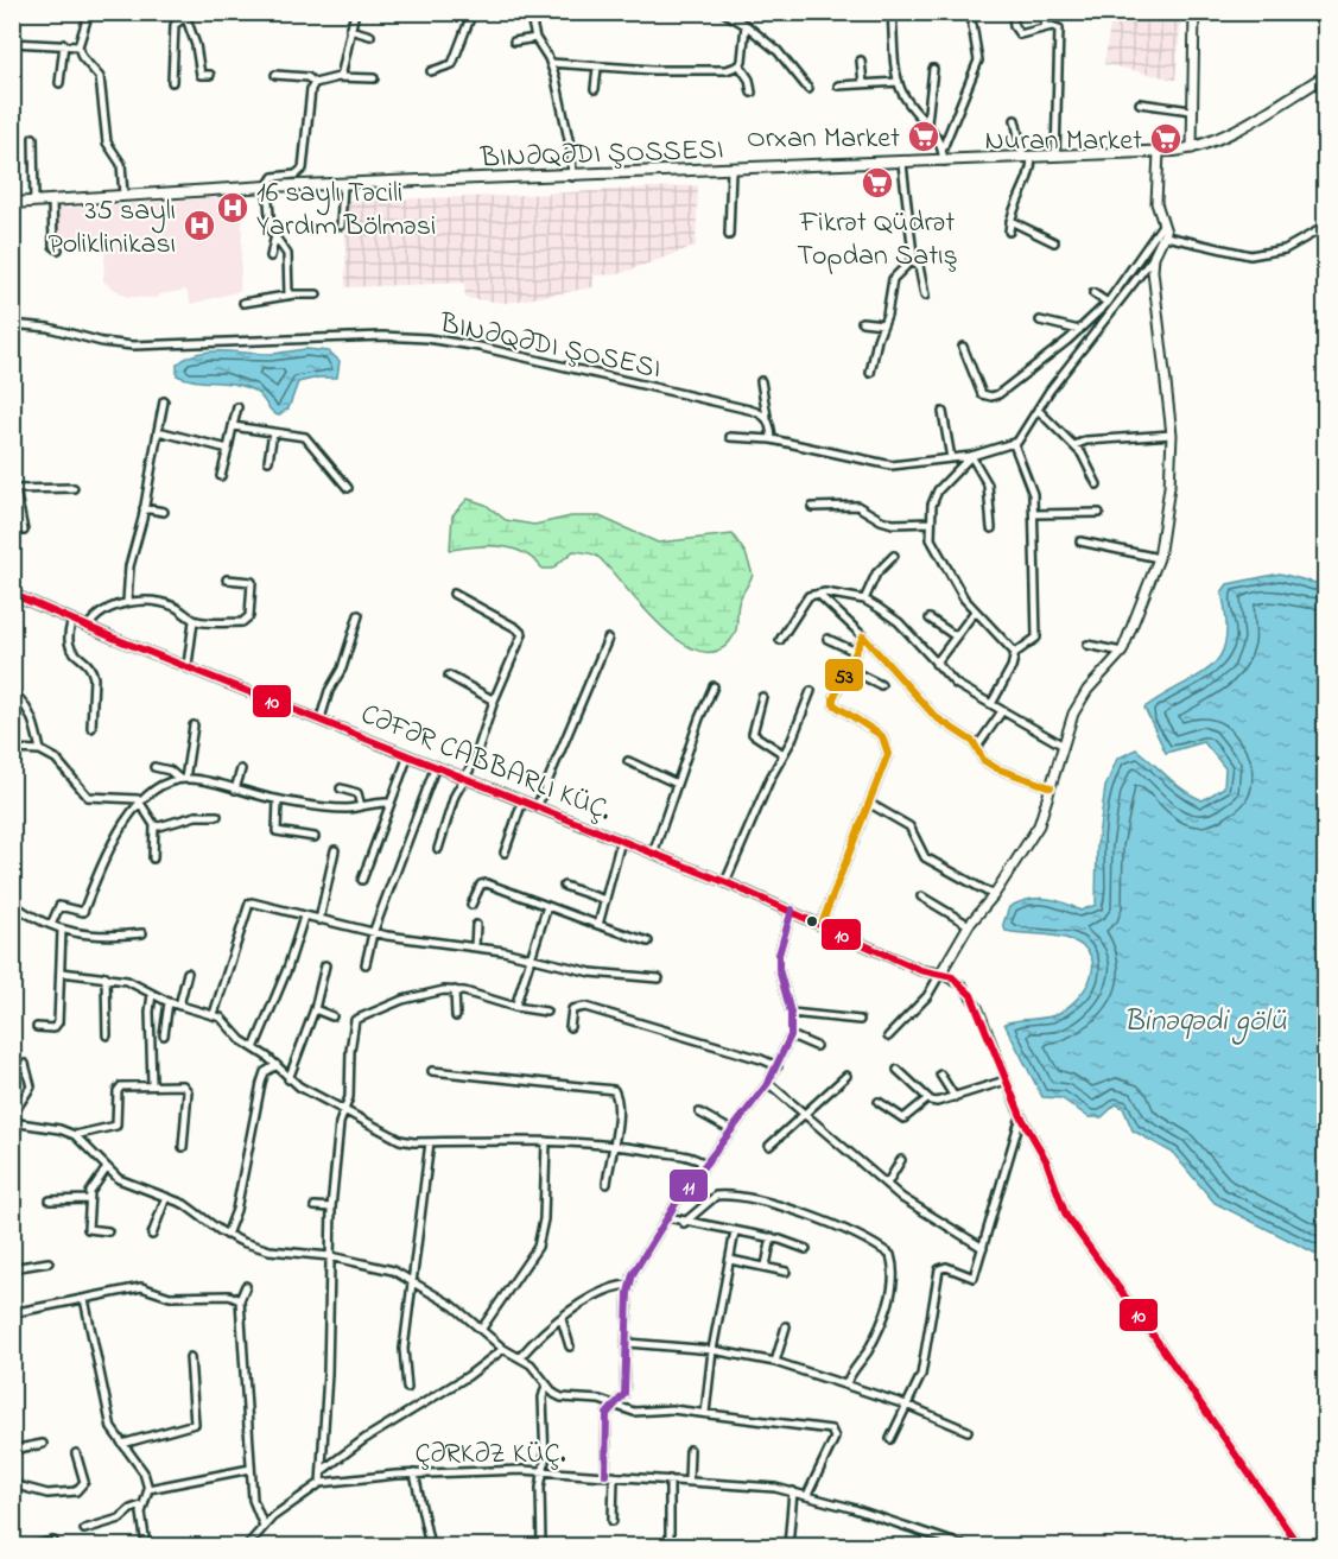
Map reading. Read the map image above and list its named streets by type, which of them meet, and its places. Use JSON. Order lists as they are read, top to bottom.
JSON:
{
  "streets": {
    "main road": ["BINƏQƏDI ŞOSSESI"],
    "street": ["BINƏQƏDI ŞOSESI", "ÇƏRKƏZ KÜÇ."]
  },
  "water": ["Binəqədi gölü"],
  "places": {
    "supermarket": ["Orxan Market", "Nuran Market", "Fikrət Qüdrət Topdan Satış"],
    "hospital": ["16 saylı Təcili Yardım Bölməsi", "35 saylı Poliklinikası"]
  },
  "lines": ["transit line 10", "transit line 53", "transit line 11"]
}
